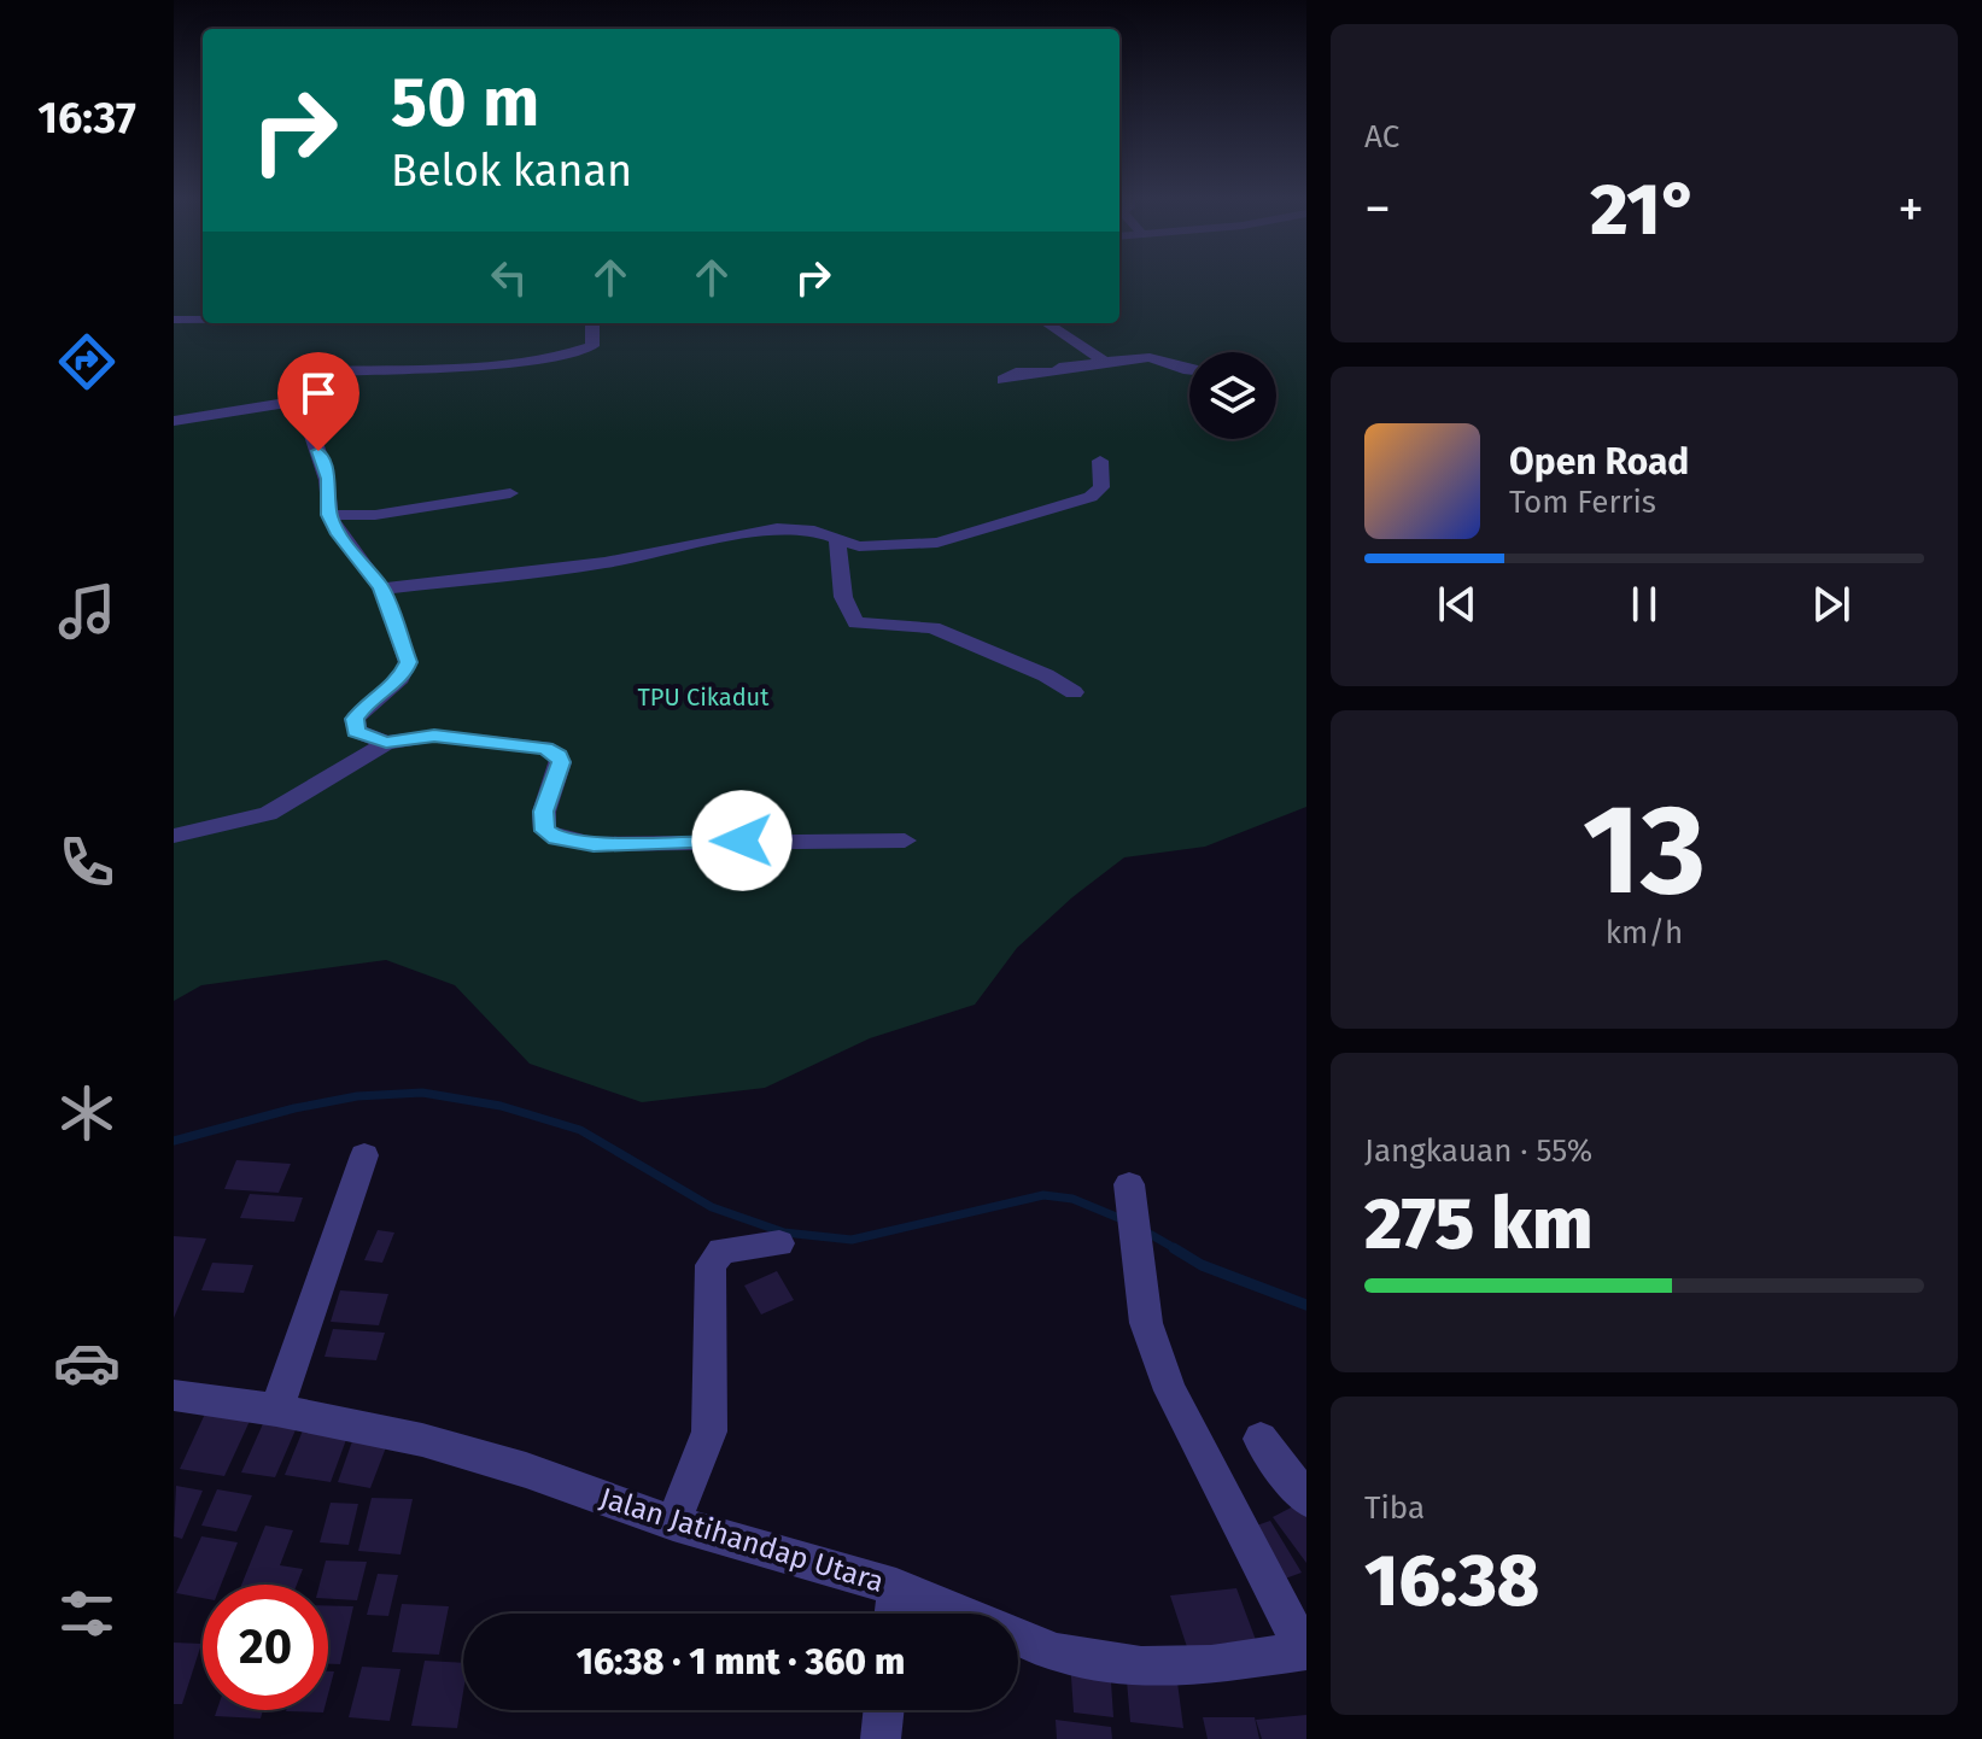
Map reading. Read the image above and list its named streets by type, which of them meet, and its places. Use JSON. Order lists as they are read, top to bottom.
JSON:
{
  "streets": {
    "street": ["Jalan Jatihandap Utara"]
  },
  "parks": ["TPU Cikadut"],
  "page": {
    "tabs": "16:37",
    "tile": [
      "AC",
      ["13", "km/h"],
      ["Jangkauan · 55%", "275 km"],
      ["Tiba", "16:38"]
    ],
    "turn": ["50 m", "Belok kanan"],
    "heat": ["−", "21°", "+"],
    "song": ["Open Road", "Tom Ferris"],
    "limit": "20",
    "trip": "16:38 · 1 mnt · 360 m"
  }
}
